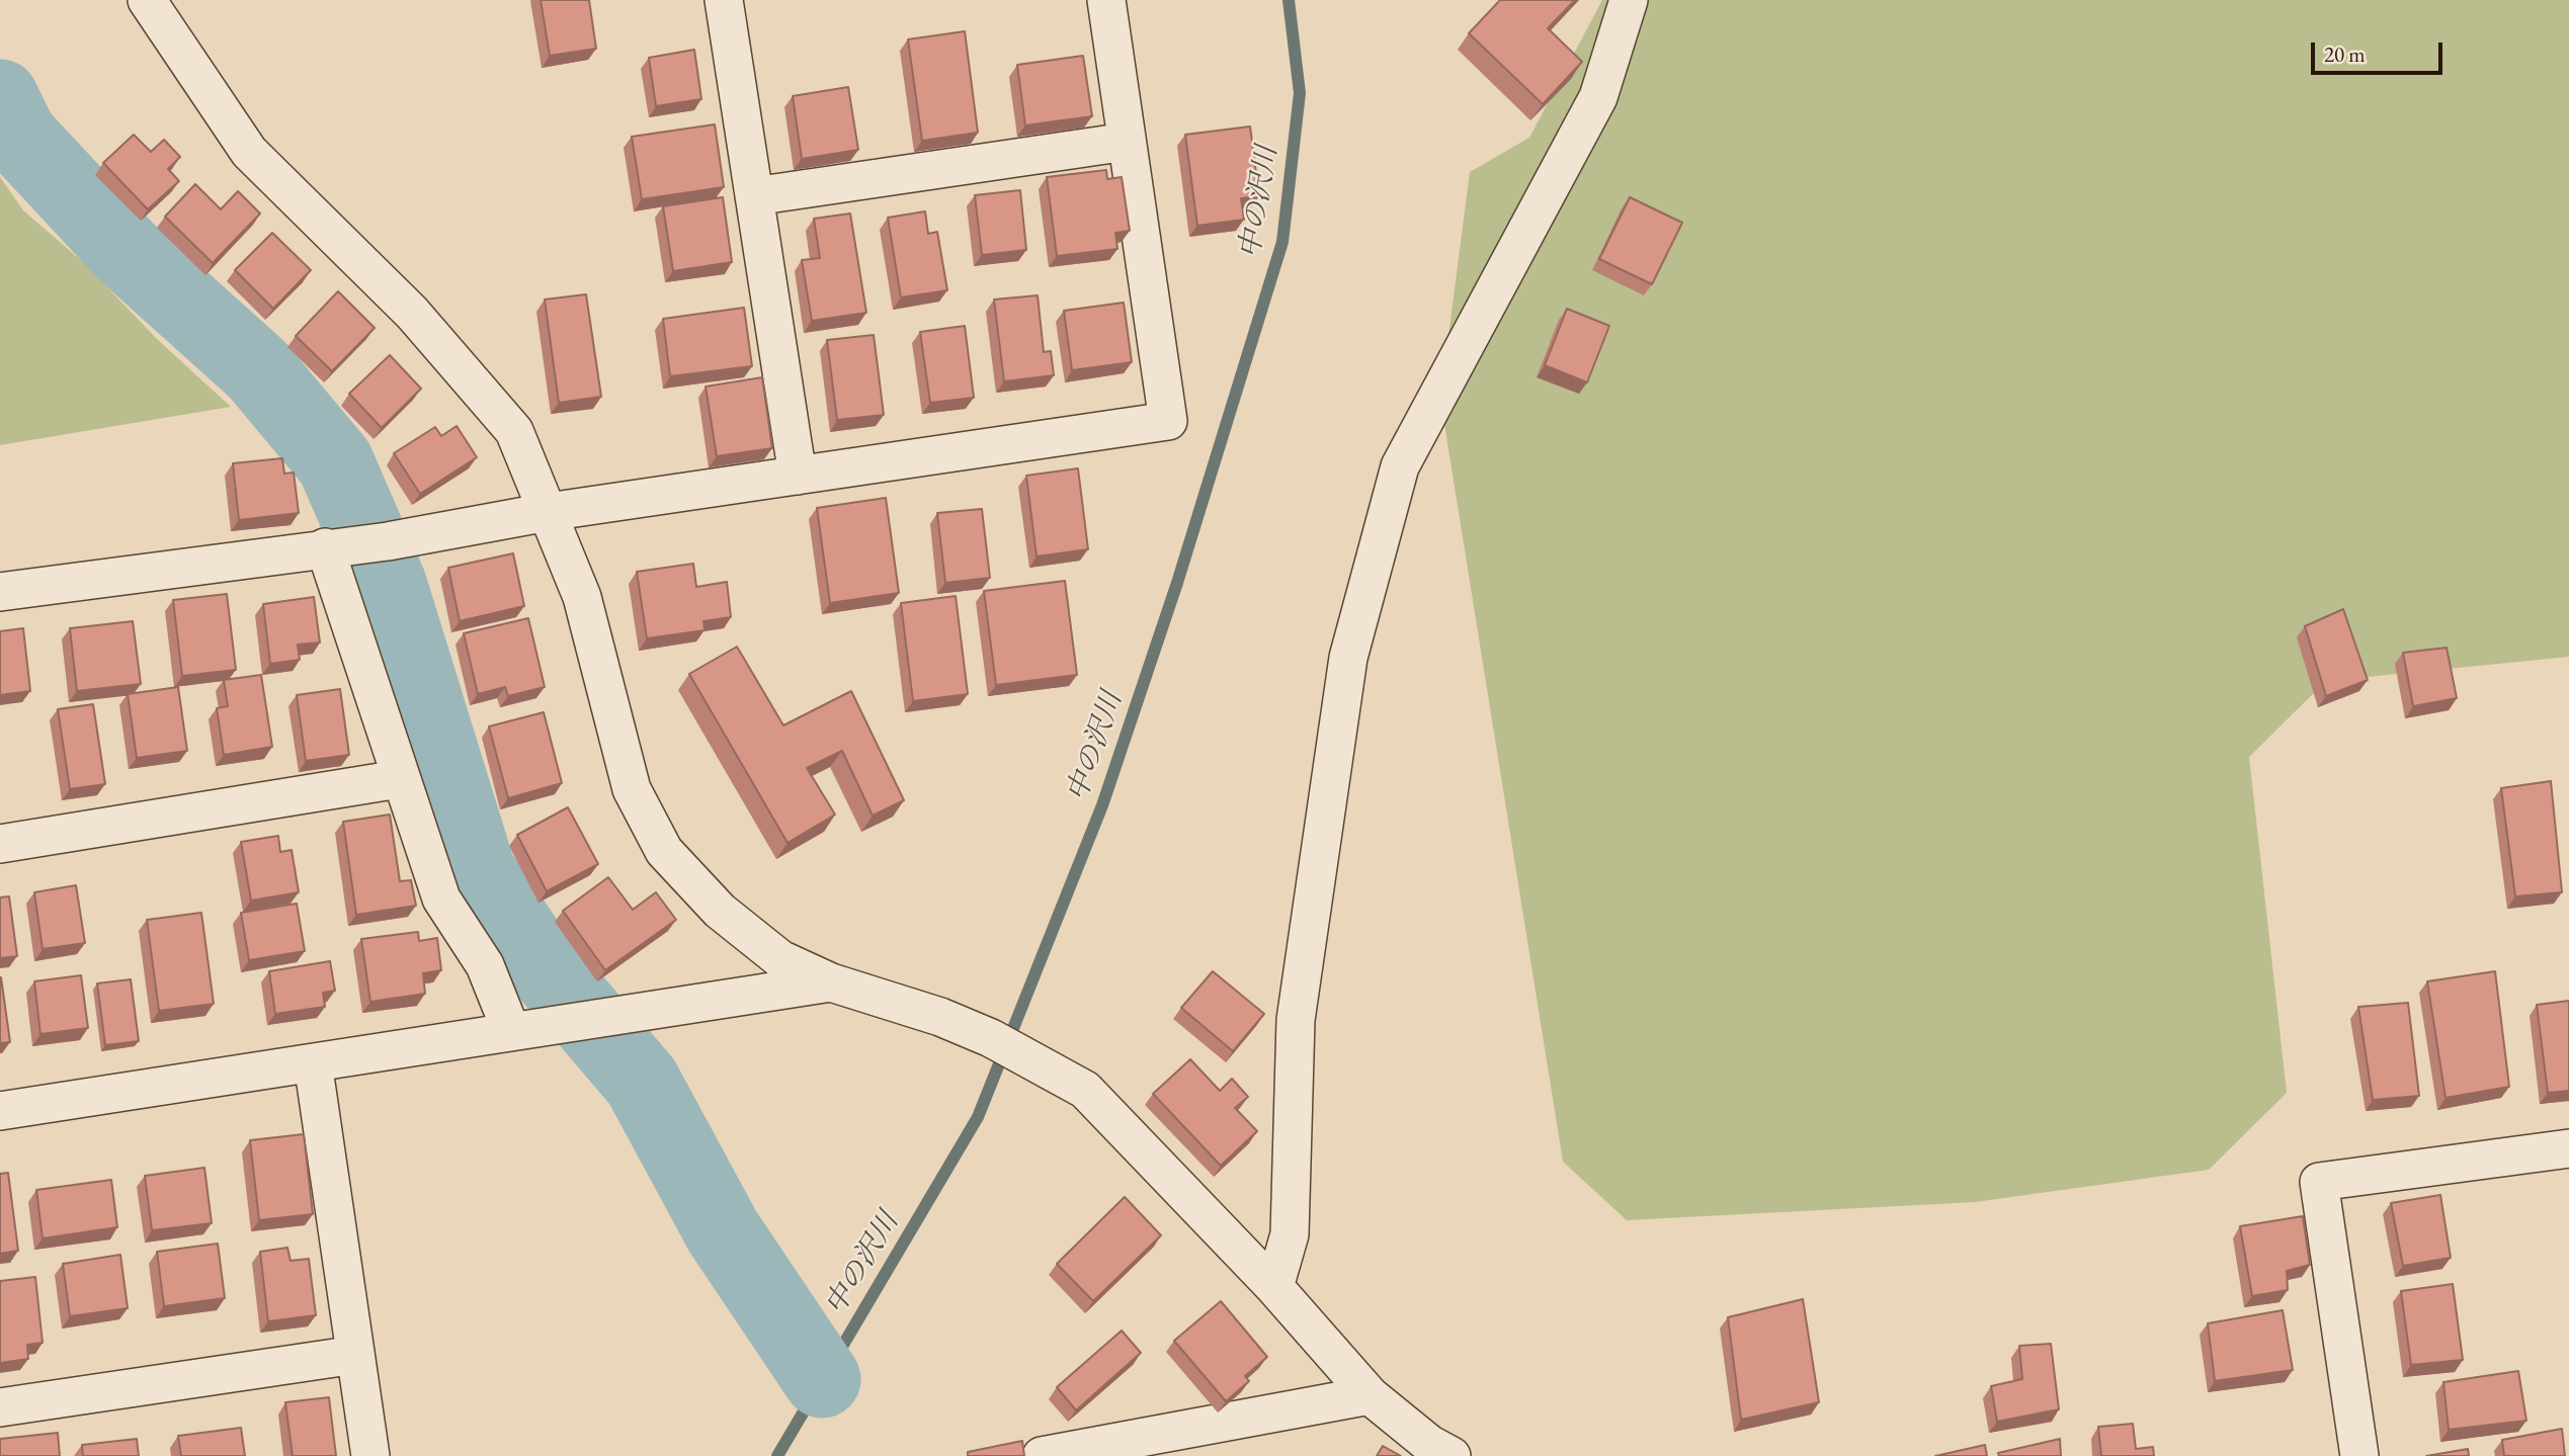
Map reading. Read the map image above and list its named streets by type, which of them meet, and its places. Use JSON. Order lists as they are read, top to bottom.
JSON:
{
  "water": ["中の沢川"],
  "scale_bar": "20 m"
}
